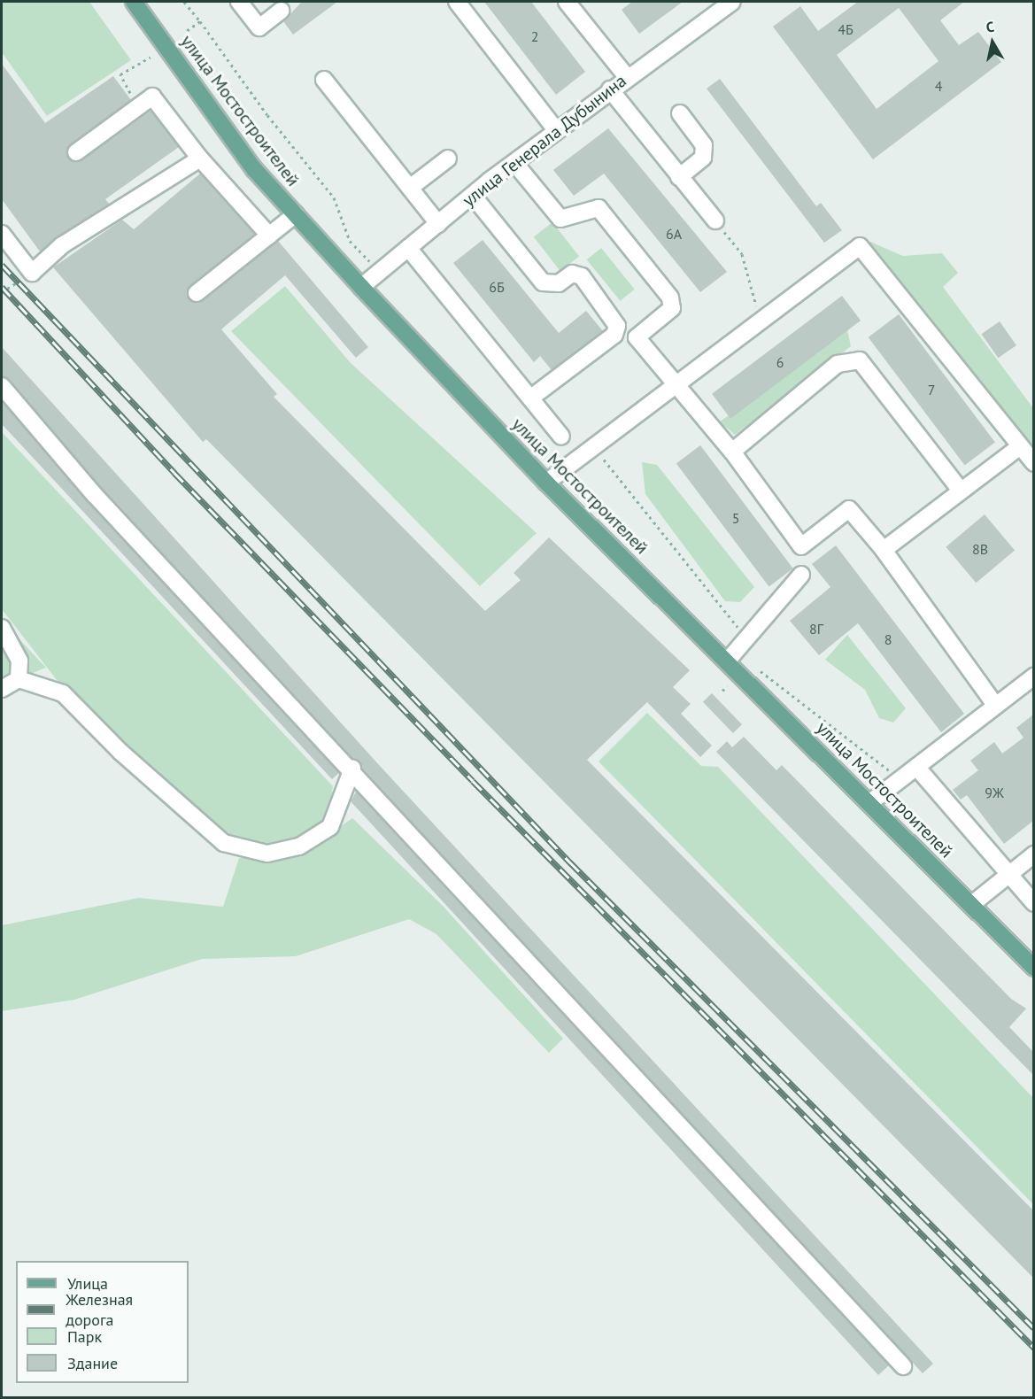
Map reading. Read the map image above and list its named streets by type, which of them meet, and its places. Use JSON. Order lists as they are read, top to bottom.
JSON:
{
  "streets": {
    "main road": ["улица Мостостроителей"],
    "street": ["улица Генерала Дубынина"]
  },
  "crossings": [
    ["улица Мостостроителей", "улица Генерала Дубынина"]
  ],
  "house_numbers": [
    "4Б",
    "2",
    "4",
    "6А",
    "6Б",
    "6",
    "7",
    "5",
    "8В",
    "8Г",
    "8",
    "9Ж"
  ],
  "legend": [
    "Улица",
    "Железная дорога",
    "Парк",
    "Здание"
  ],
  "north": "top"
}
